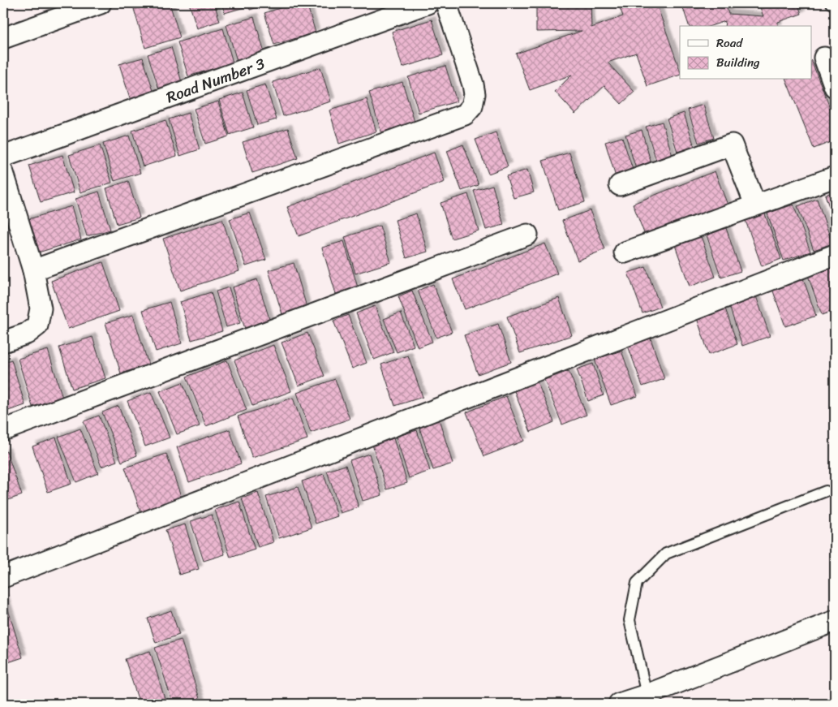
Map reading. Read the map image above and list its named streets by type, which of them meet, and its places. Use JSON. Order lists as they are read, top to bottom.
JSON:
{
  "streets": {
    "street": ["Road Number 3"]
  },
  "legend": ["Road", "Building"]
}
